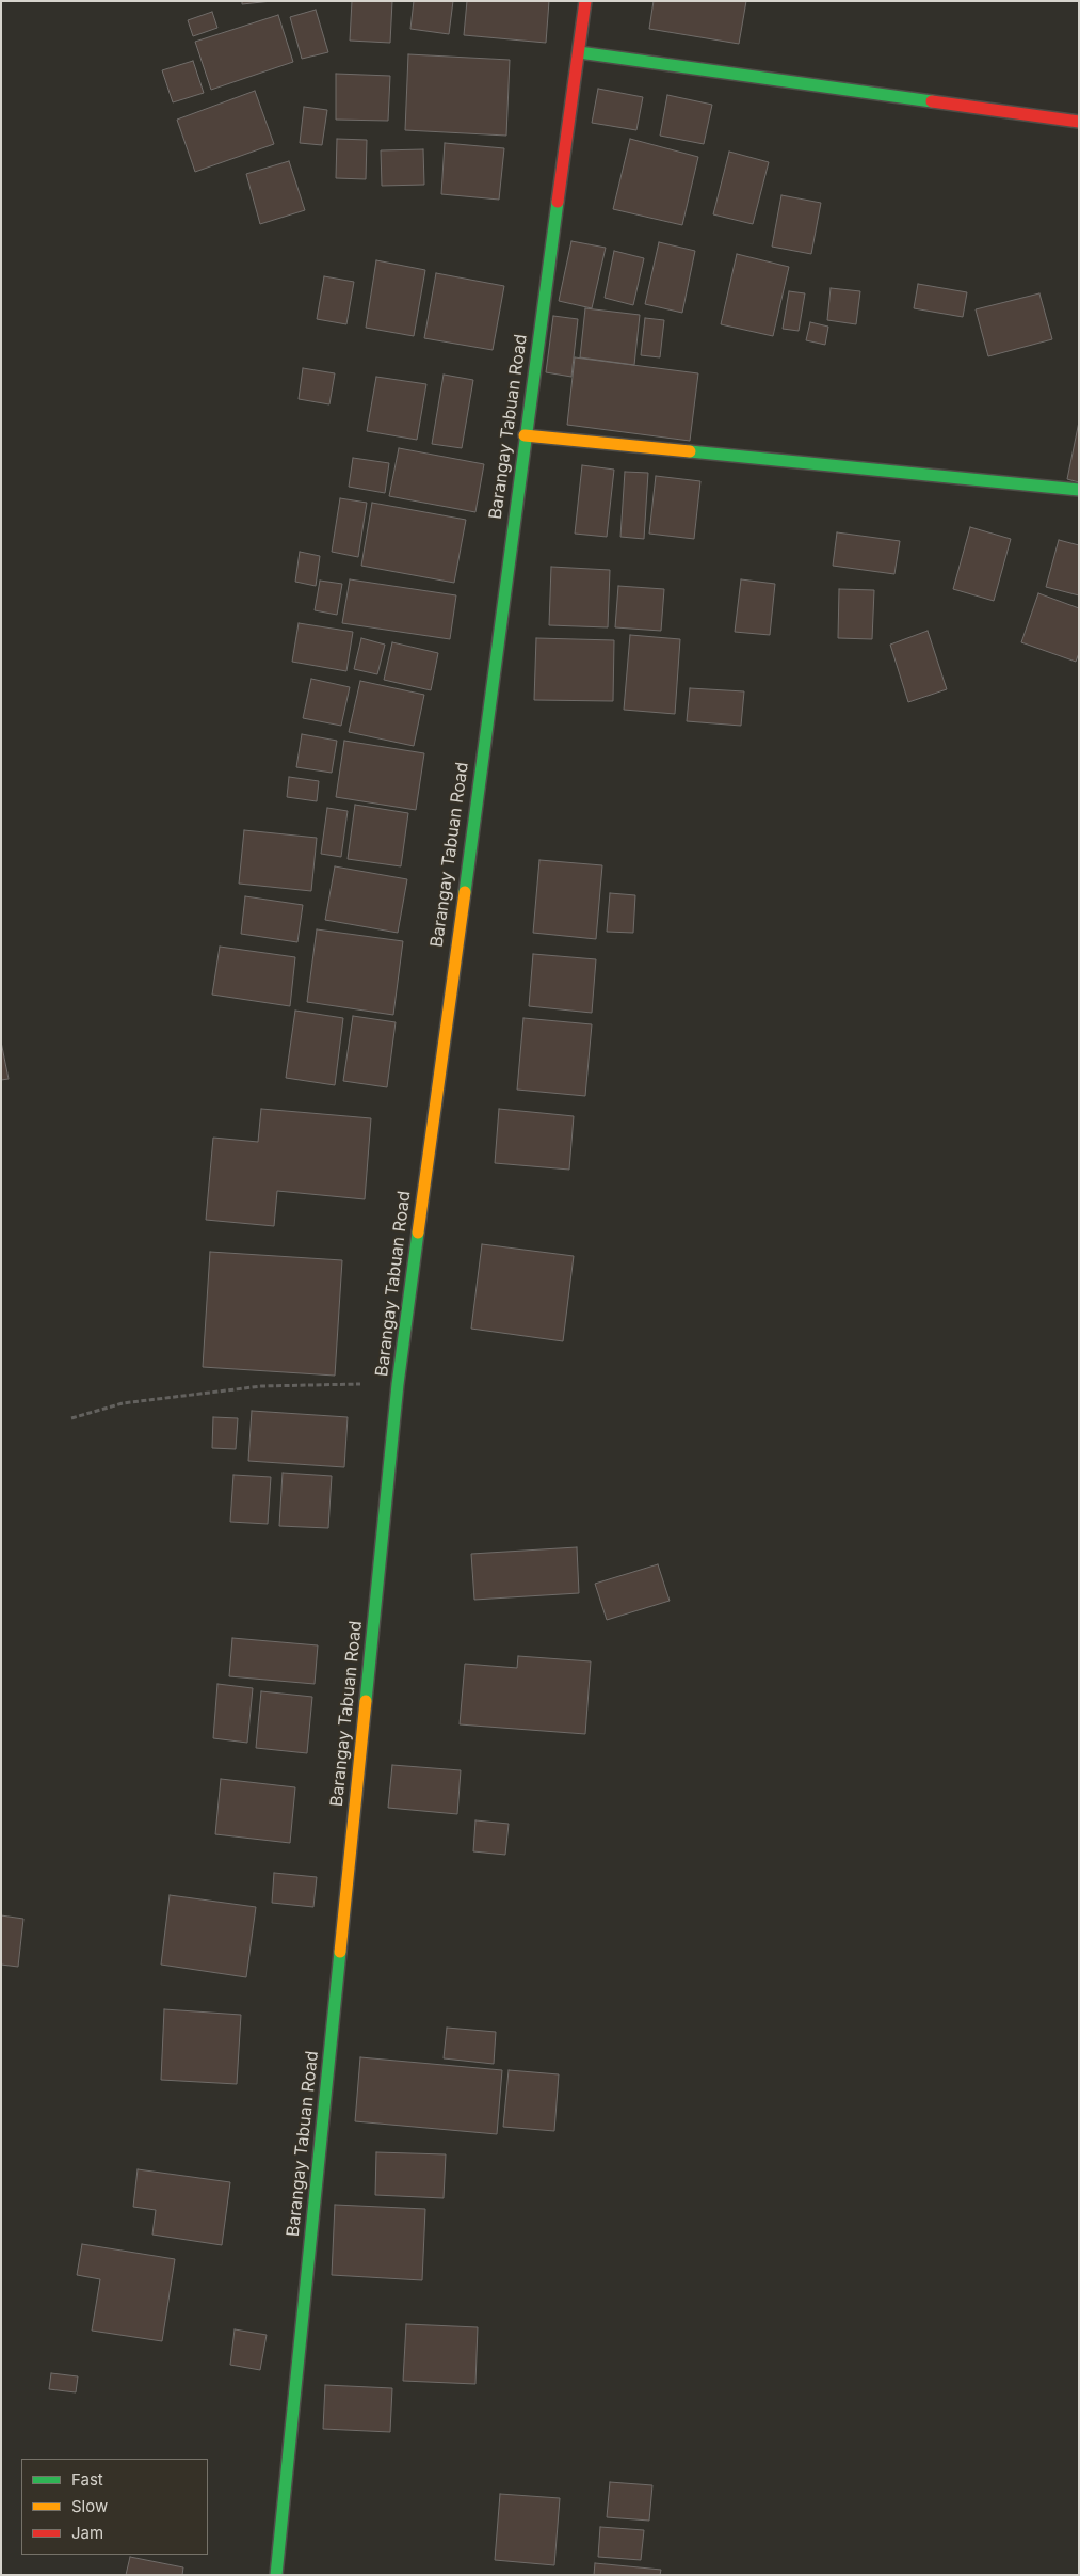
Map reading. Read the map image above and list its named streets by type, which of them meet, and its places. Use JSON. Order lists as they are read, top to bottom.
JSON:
{
  "streets": {
    "street": ["Barangay Tabuan Road"]
  },
  "legend": ["Fast", "Slow", "Jam"]
}
